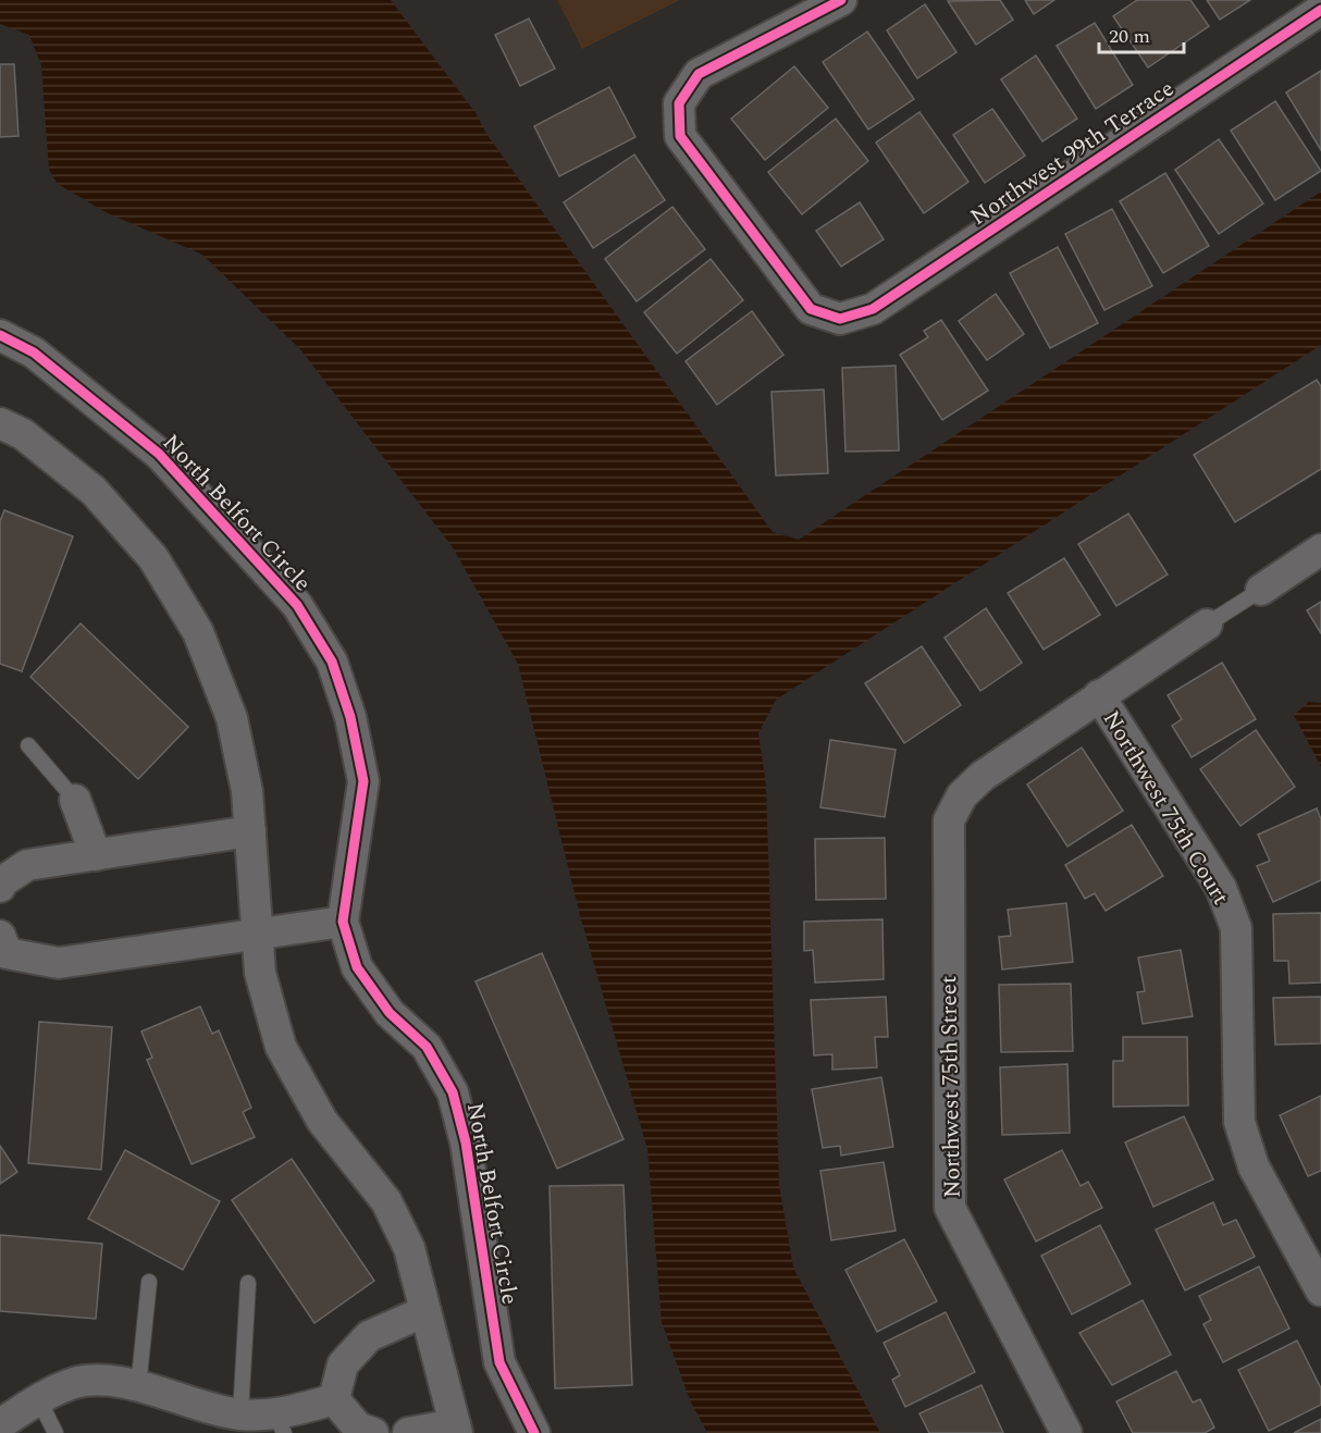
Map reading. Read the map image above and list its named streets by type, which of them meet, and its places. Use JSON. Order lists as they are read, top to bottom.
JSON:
{
  "streets": {
    "street": [
      "Northwest 99th Terrace",
      "North Belfort Circle",
      "Northwest 75th Court",
      "Northwest 75th Street"
    ]
  },
  "crossings": [
    ["Northwest 75th Court", "Northwest 75th Street"]
  ],
  "scale_bar": "20 m"
}
